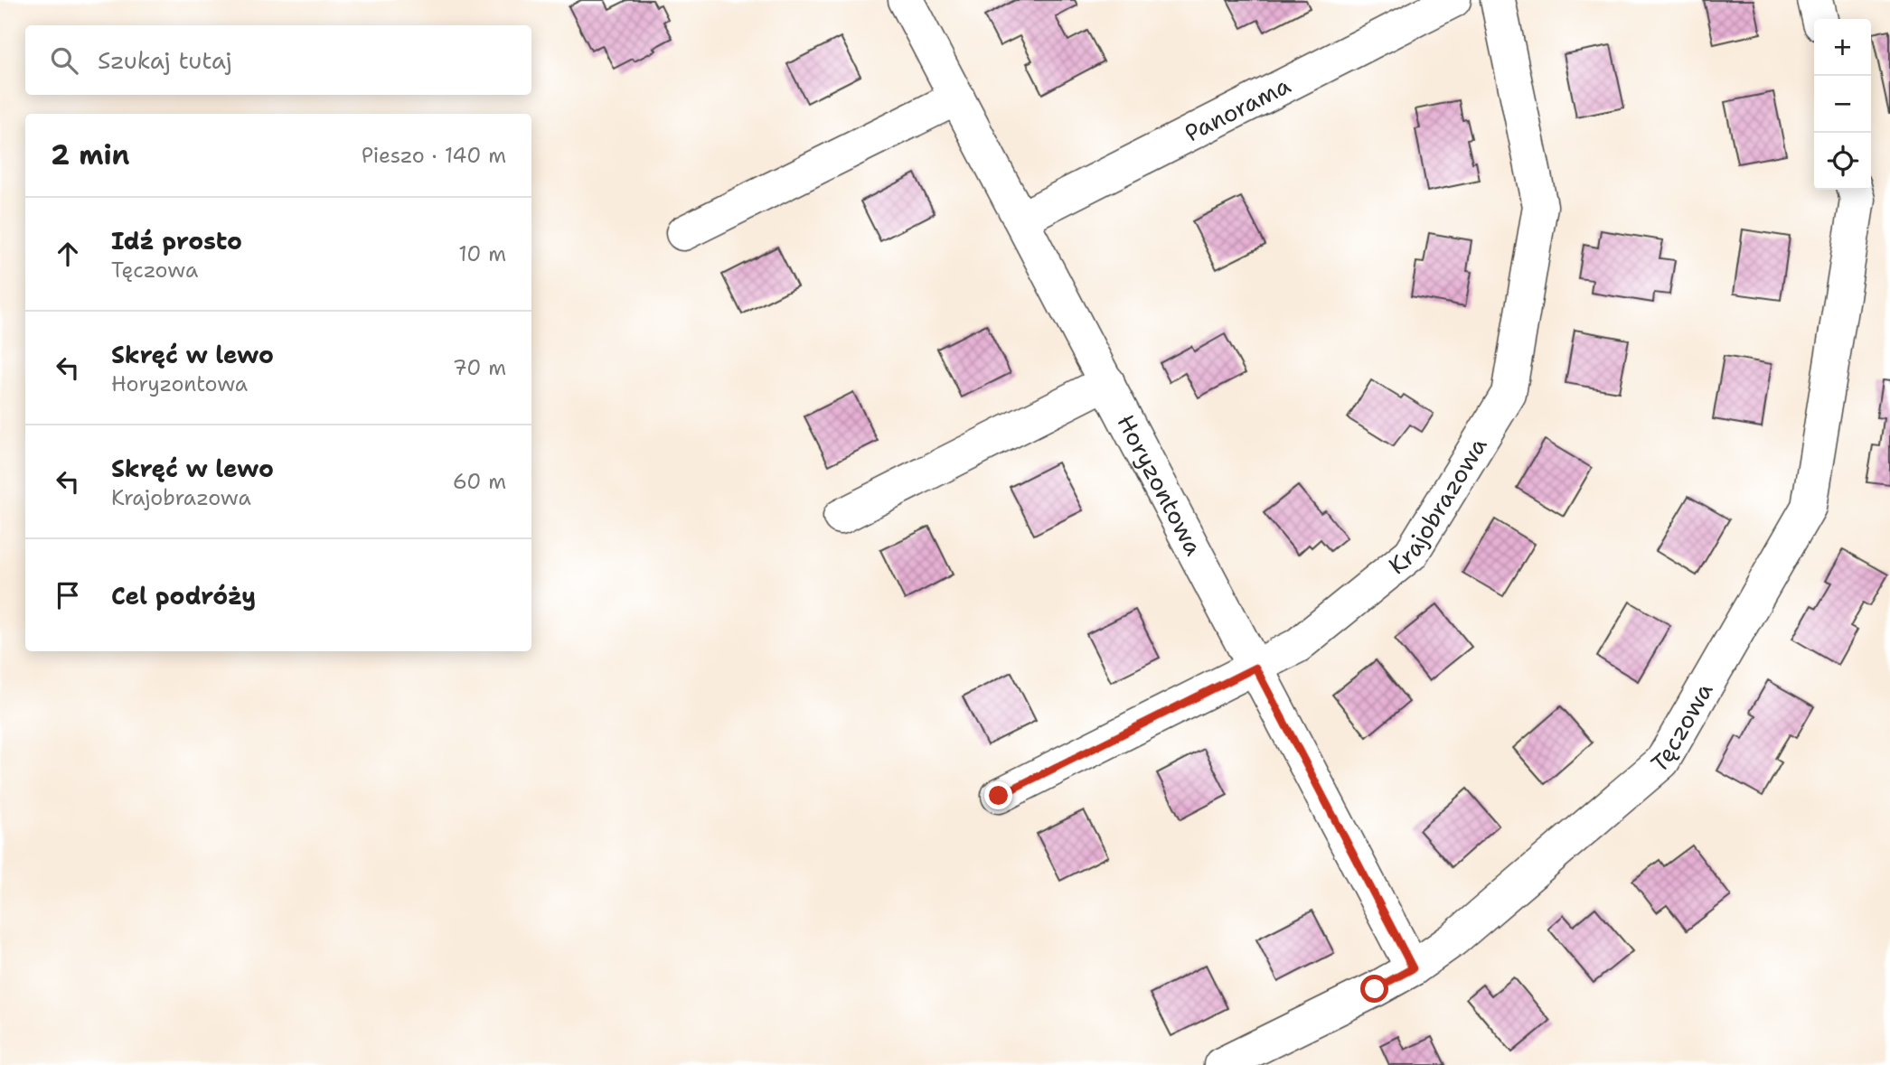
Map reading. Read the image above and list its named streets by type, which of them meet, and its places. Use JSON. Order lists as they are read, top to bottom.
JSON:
{
  "streets": {
    "street": [
      "Panorama",
      "Horyzontowa",
      "Krajobrazowa",
      "Tęczowa"
    ]
  },
  "crossings": [
    ["Panorama", "Horyzontowa"],
    ["Horyzontowa", "Krajobrazowa"],
    ["Horyzontowa", "Tęczowa"]
  ],
  "page": {
    "map_buttons": ["+", "−"],
    "search": "Szukaj tutaj",
    "heading": ["2 min", "Pieszo · 140 m"],
    "list": [
      ["Idź prosto", "Tęczowa", "10 m"],
      ["Skręć w lewo", "Horyzontowa", "70 m"],
      ["Skręć w lewo", "Krajobrazowa", "60 m"],
      "Cel podróży"
    ]
  }
}
